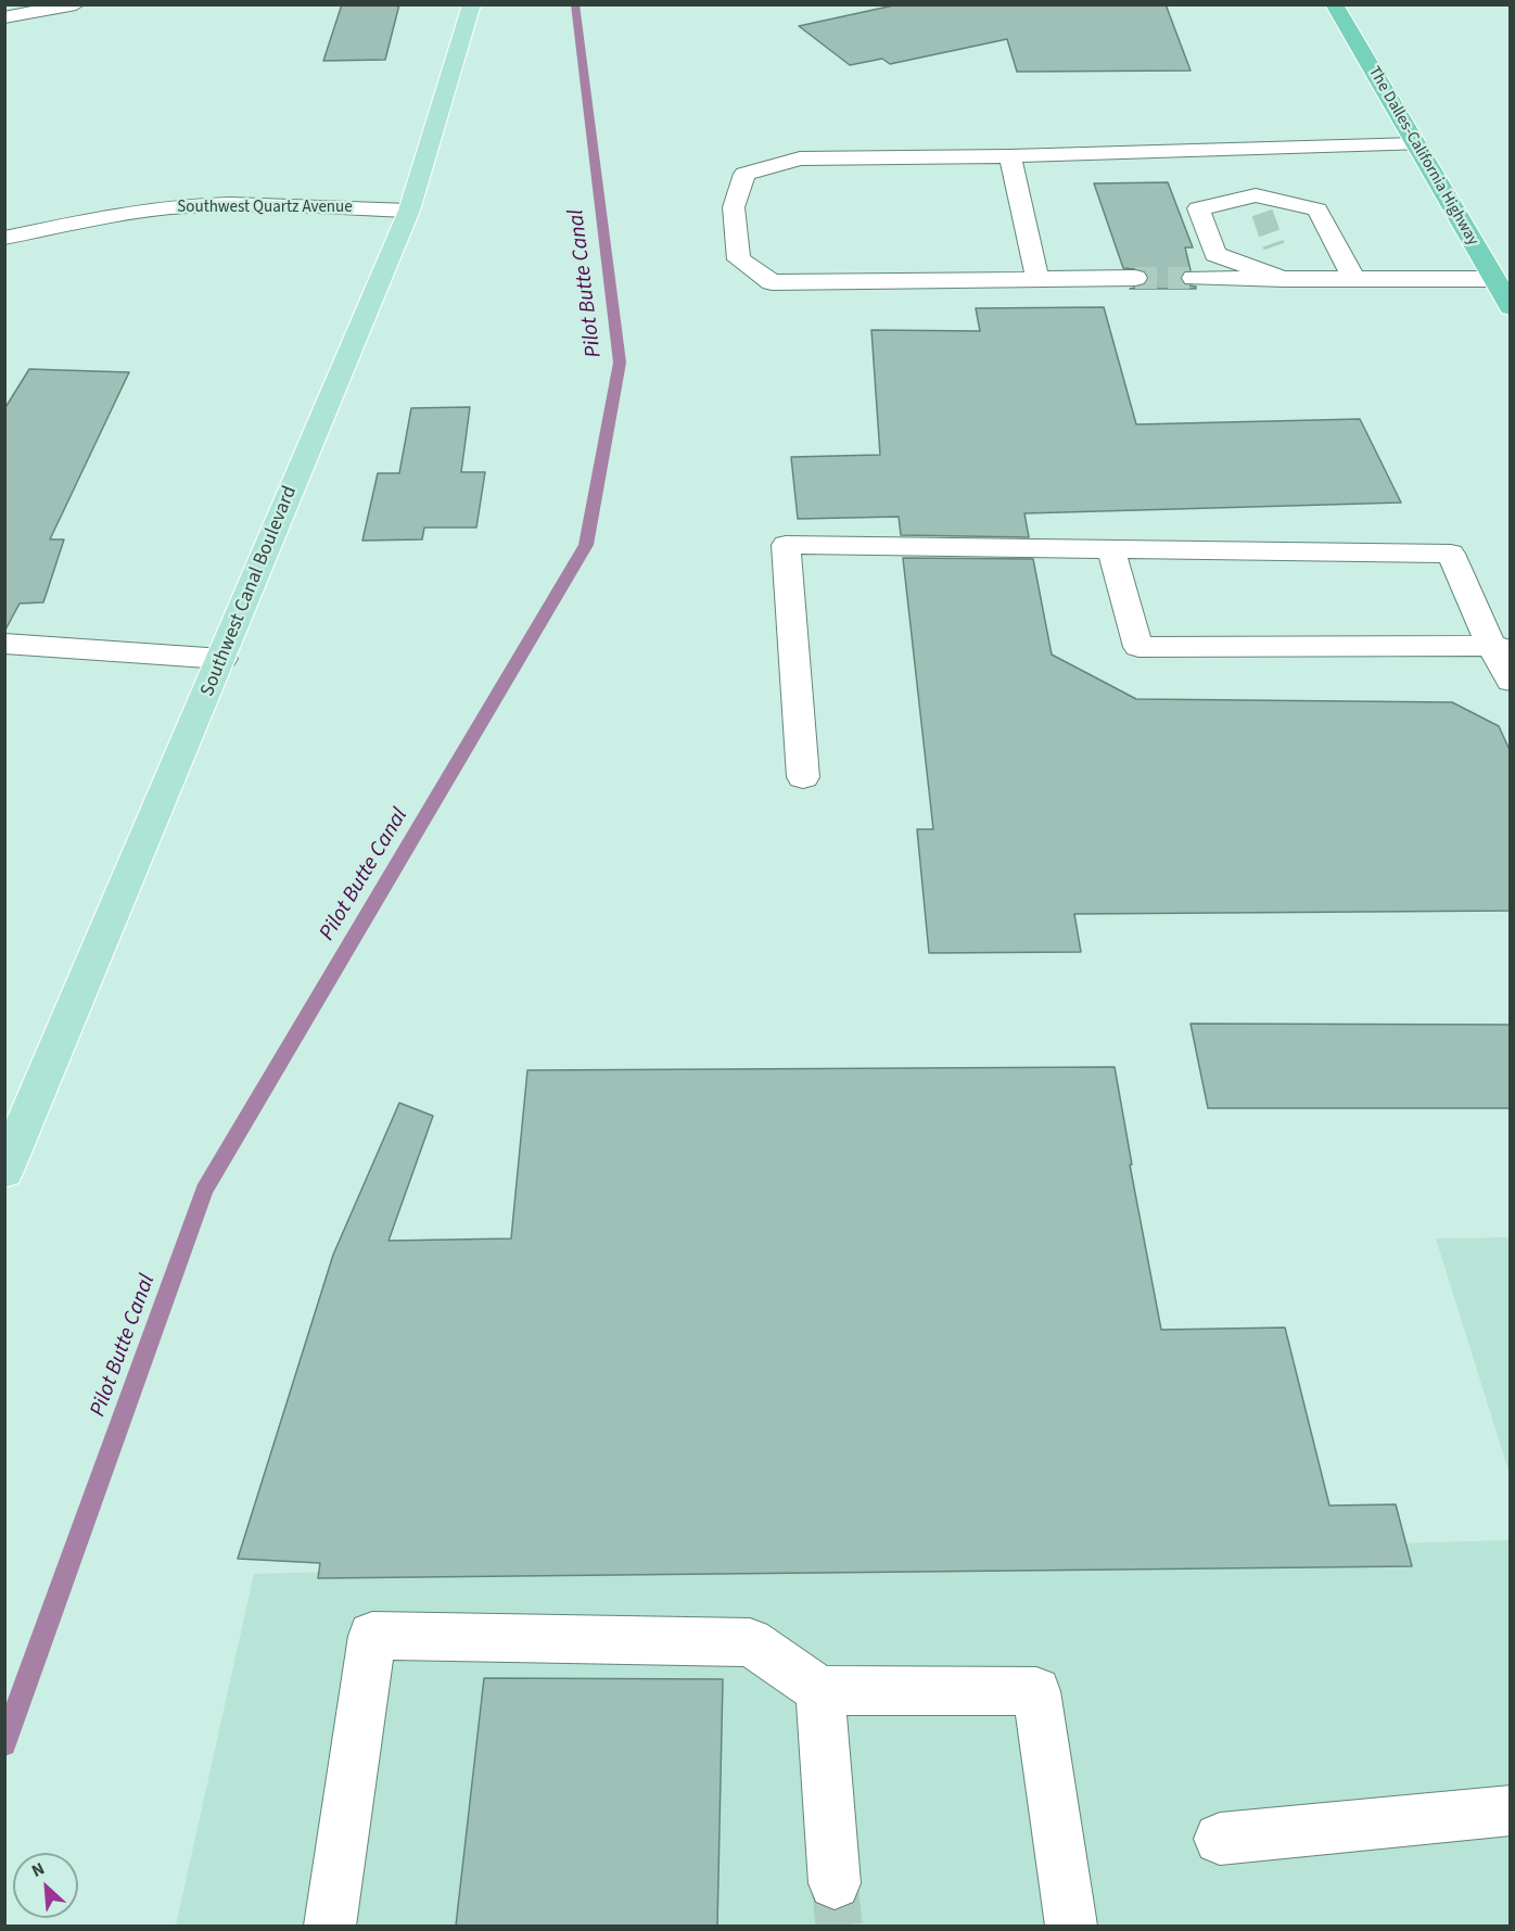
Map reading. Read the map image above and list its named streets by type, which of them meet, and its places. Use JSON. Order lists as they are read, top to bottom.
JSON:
{
  "streets": {
    "highway": ["The Dalles-California Highway"],
    "main road": ["Southwest Canal Boulevard"],
    "street": ["Southwest Quartz Avenue"]
  },
  "crossings": [
    ["Southwest Quartz Avenue", "Southwest Canal Boulevard"]
  ],
  "water": ["Pilot Butte Canal"],
  "north": "top left"
}
